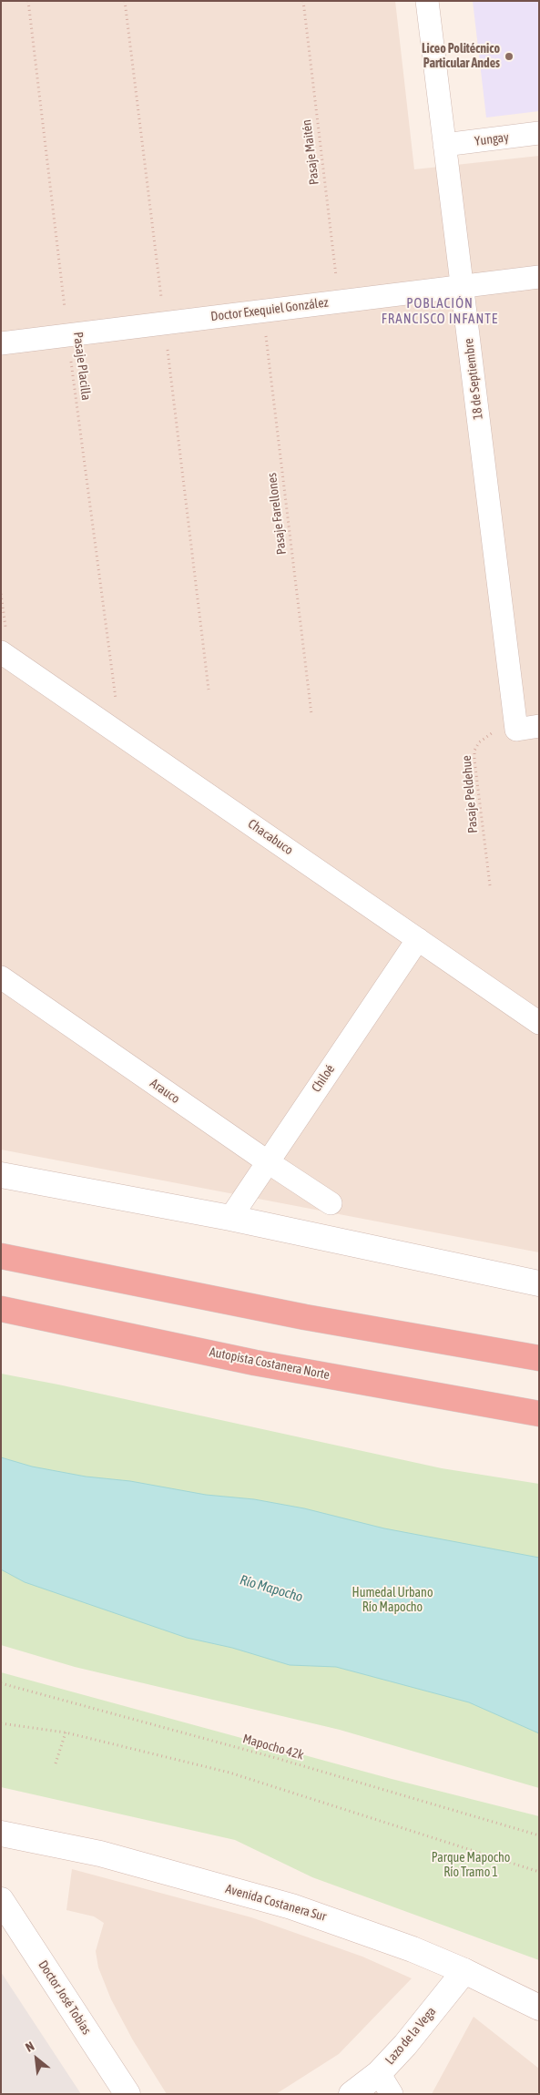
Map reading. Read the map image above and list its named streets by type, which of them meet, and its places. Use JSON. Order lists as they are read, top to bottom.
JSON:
{
  "streets": {
    "highway": ["Autopista Costanera Norte"],
    "street": [
      "Yungay",
      "Doctor Exequiel González",
      "18 de Septiembre",
      "Chacabuco",
      "Chiloé",
      "Arauco",
      "Avenida Costanera Sur",
      "Doctor José Tobías",
      "Lazo de la Vega"
    ],
    "path": [
      "Pasaje Maitén",
      "Pasaje Placilla",
      "Pasaje Farellones",
      "Pasaje Peldehue",
      "Mapocho 42k"
    ]
  },
  "crossings": [
    ["Yungay", "18 de Septiembre"],
    ["Pasaje Maitén", "Doctor Exequiel González"],
    ["Doctor Exequiel González", "Pasaje Placilla"],
    ["Doctor Exequiel González", "18 de Septiembre"],
    ["Doctor Exequiel González", "Pasaje Farellones"],
    ["Pasaje Placilla", "Chacabuco"],
    ["18 de Septiembre", "Pasaje Peldehue"],
    ["Chacabuco", "Chiloé"],
    ["Chiloé", "Arauco"],
    ["Avenida Costanera Sur", "Lazo de la Vega"]
  ],
  "districts": ["POBLACIÓN FRANCISCO INFANTE"],
  "water": ["Río Mapocho"],
  "parks": ["Humedal Urbano Río Mapocho", "Parque Mapocho Río Tramo 1"],
  "places": ["Liceo Politécnico Particular Andes"],
  "north": "top left"
}
